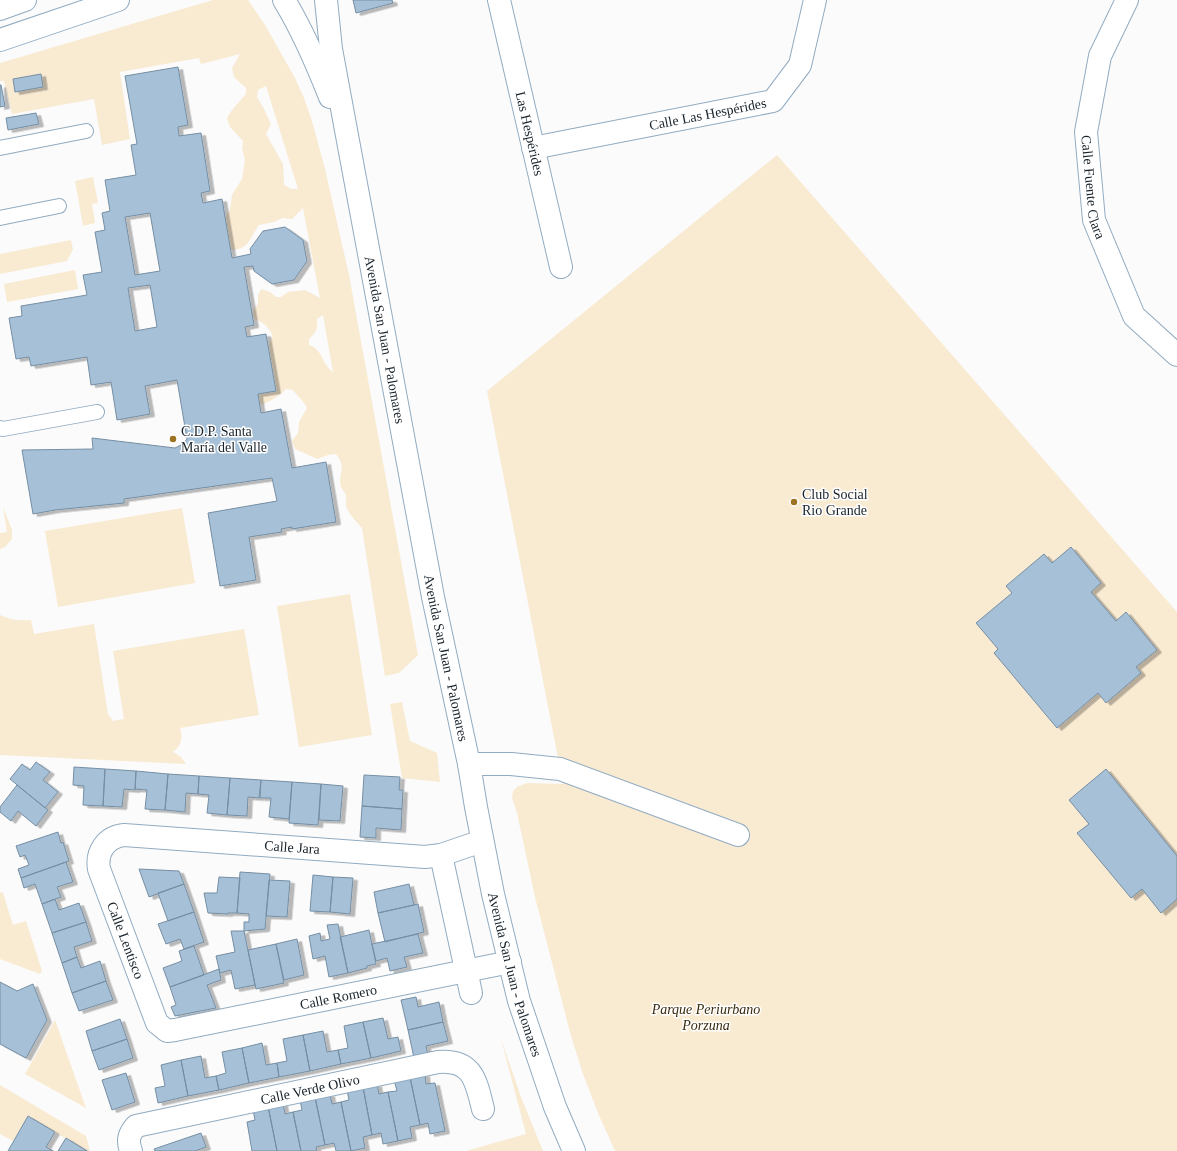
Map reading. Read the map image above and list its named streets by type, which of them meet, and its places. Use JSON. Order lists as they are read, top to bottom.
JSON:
{
  "streets": {
    "street": [
      "Calle Las Hespérides",
      "Las Hespérides",
      "Calle Fuente Clara",
      "Avenida San Juan - Palomares",
      "Calle Jara",
      "Calle Lentisco",
      "Calle Romero",
      "Calle Verde Olivo"
    ]
  },
  "crossings": [
    ["Calle Las Hespérides", "Las Hespérides"],
    ["Avenida San Juan - Palomares", "Calle Jara"],
    ["Avenida San Juan - Palomares", "Calle Romero"],
    ["Calle Jara", "Calle Lentisco"],
    ["Calle Lentisco", "Calle Romero"]
  ],
  "parks": ["Parque Periurbano Porzuna"],
  "places": ["C.D.P. Santa María del Valle", "Club Social Rio Grande"]
}
